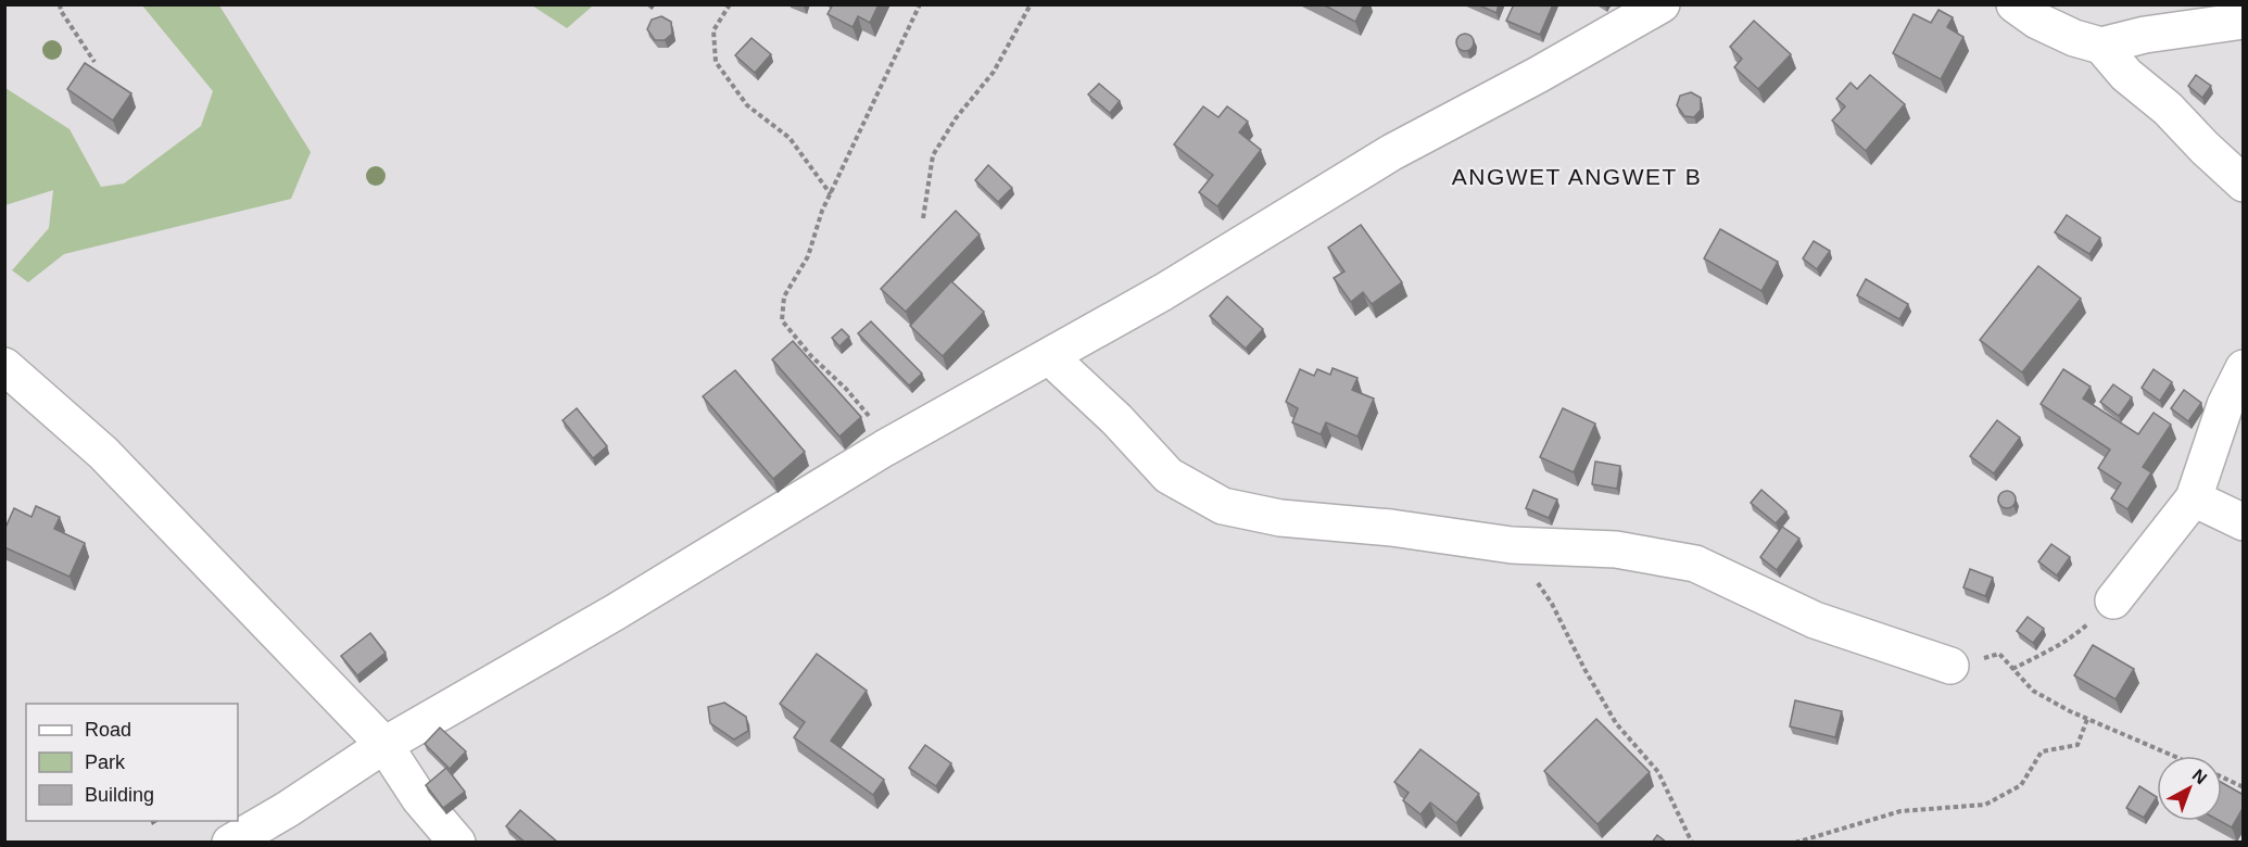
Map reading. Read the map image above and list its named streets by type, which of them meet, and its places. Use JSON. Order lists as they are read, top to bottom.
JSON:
{
  "districts": ["ANGWET ANGWET B"],
  "legend": ["Road", "Park", "Building"],
  "north": "top right"
}
